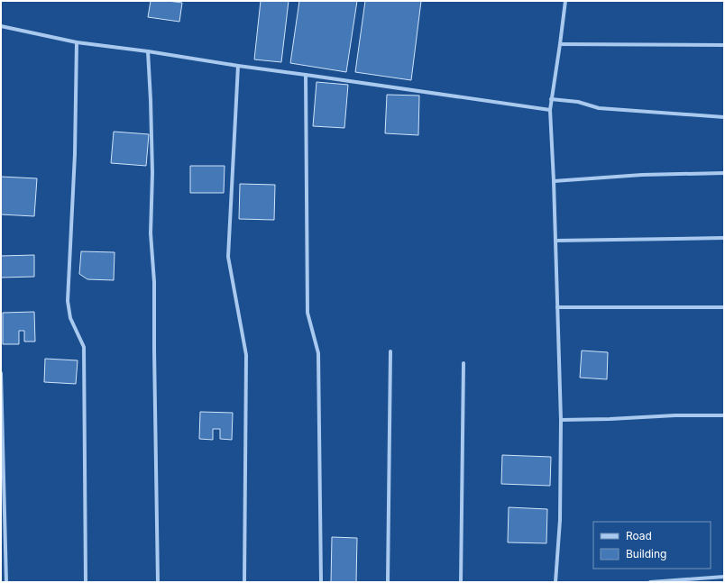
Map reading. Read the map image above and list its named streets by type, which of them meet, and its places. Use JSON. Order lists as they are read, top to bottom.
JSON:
{
  "legend": ["Road", "Building"]
}
